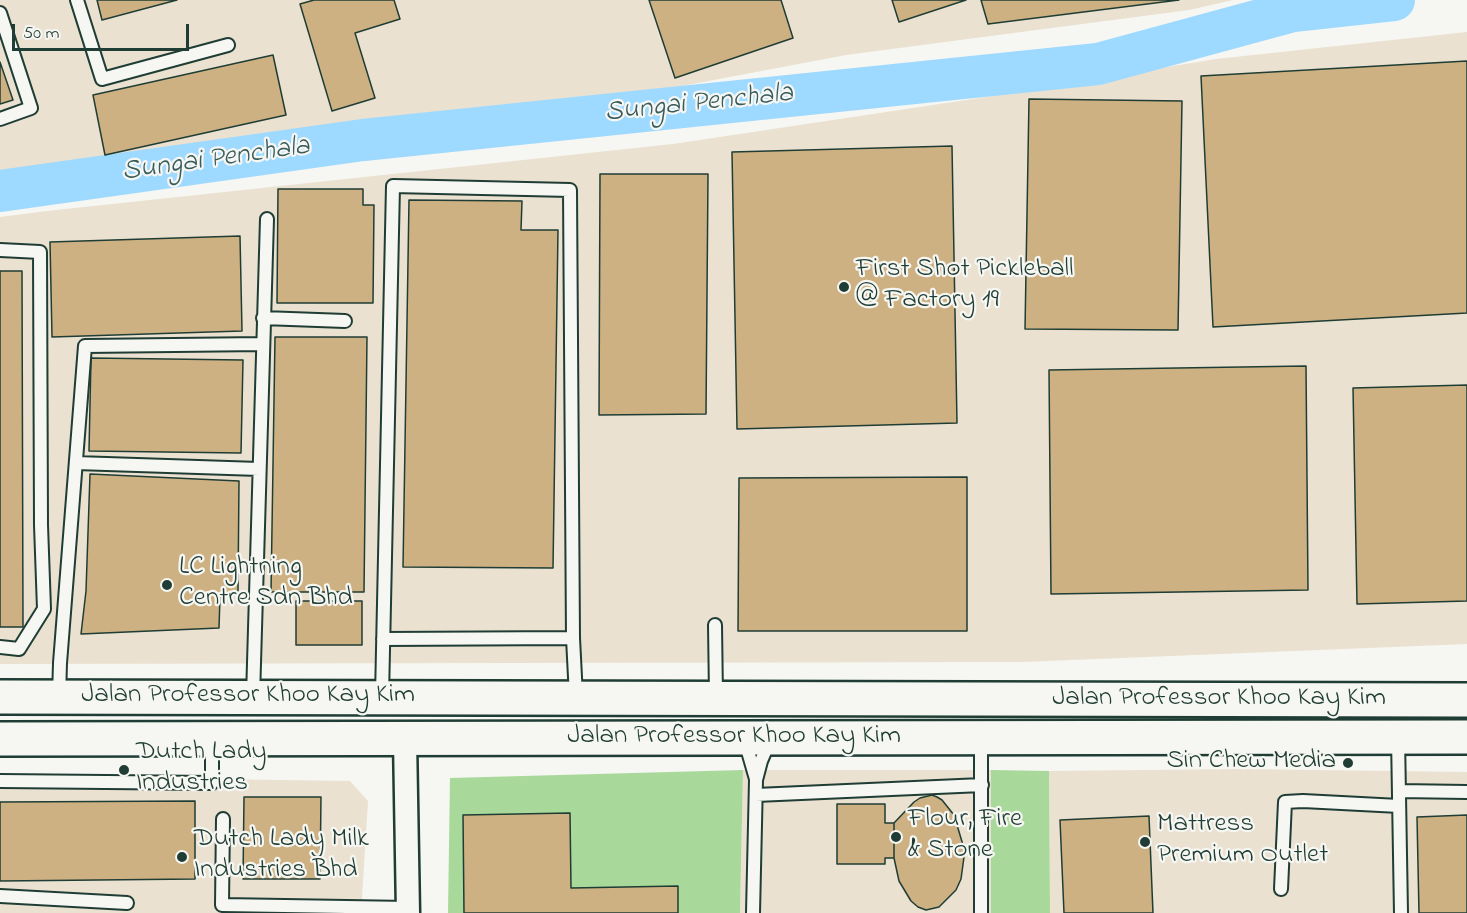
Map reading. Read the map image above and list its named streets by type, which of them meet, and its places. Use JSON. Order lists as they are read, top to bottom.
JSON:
{
  "streets": {
    "main road": ["Jalan Professor Khoo Kay Kim"]
  },
  "water": ["Sungai Penchala"],
  "places": [
    "First Shot Pickleball @ Factory 19",
    "LC Lightning Centre Sdn Bhd",
    "Sin Chew Media",
    "Dutch Lady Industries",
    "Flour, Fire & Stone",
    "Mattress Premium Outlet",
    "Dutch Lady Milk Industries Bhd"
  ],
  "scale_bar": "50 m"
}
